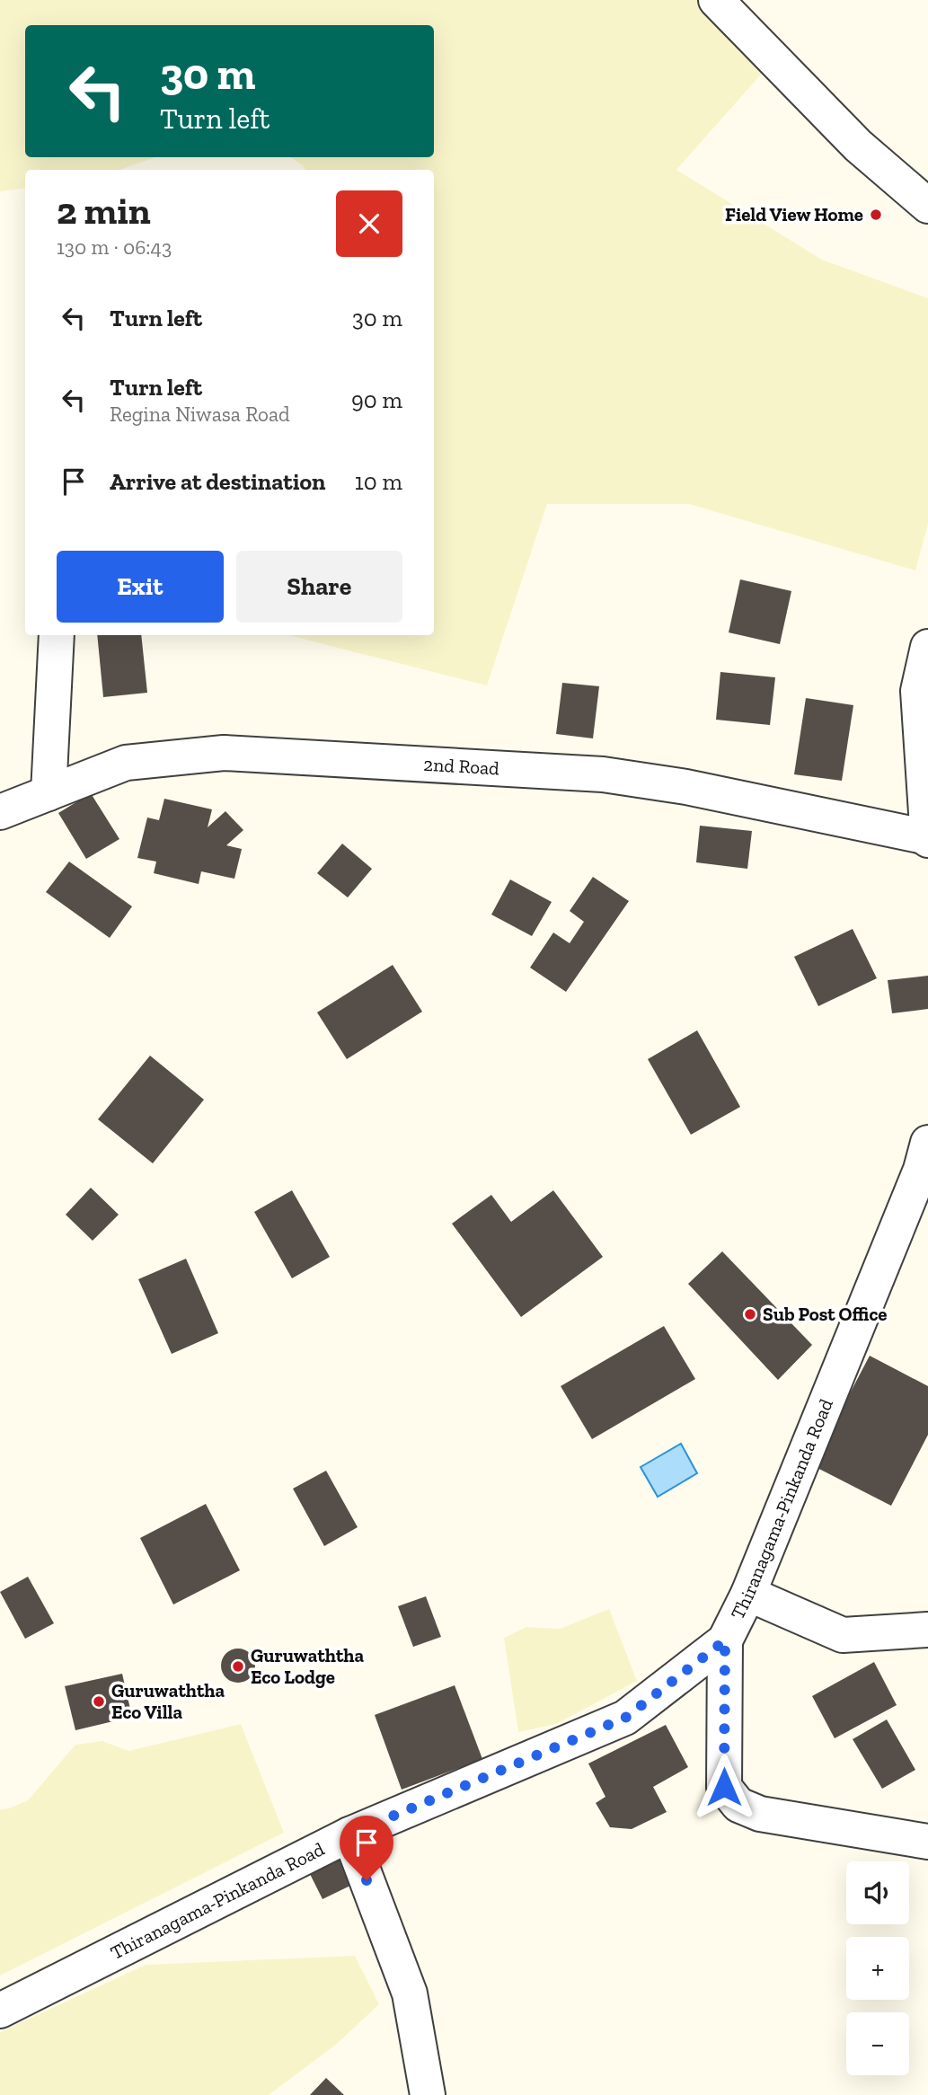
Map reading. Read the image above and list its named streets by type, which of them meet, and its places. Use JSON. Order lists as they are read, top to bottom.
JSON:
{
  "streets": {
    "street": ["2nd Road", "Thiranagama-Pinkanda Road"]
  },
  "places": [
    "Field View Home",
    "Sub Post Office",
    "Guruwaththa Eco Lodge",
    "Guruwaththa Eco Villa"
  ],
  "page": {
    "turn": ["30 m", "Turn left"],
    "heading": ["2 min", "130 m · 06:43"],
    "list": [
      {
        "name": "Turn left",
        "value": "30 m"
      },
      {
        "name": "Turn left",
        "note": "Regina Niwasa Road",
        "value": "90 m"
      },
      {
        "name": "Arrive at destination",
        "value": "10 m"
      }
    ],
    "buttons": ["Exit", "Share"],
    "map_buttons": ["+", "−"]
  }
}
